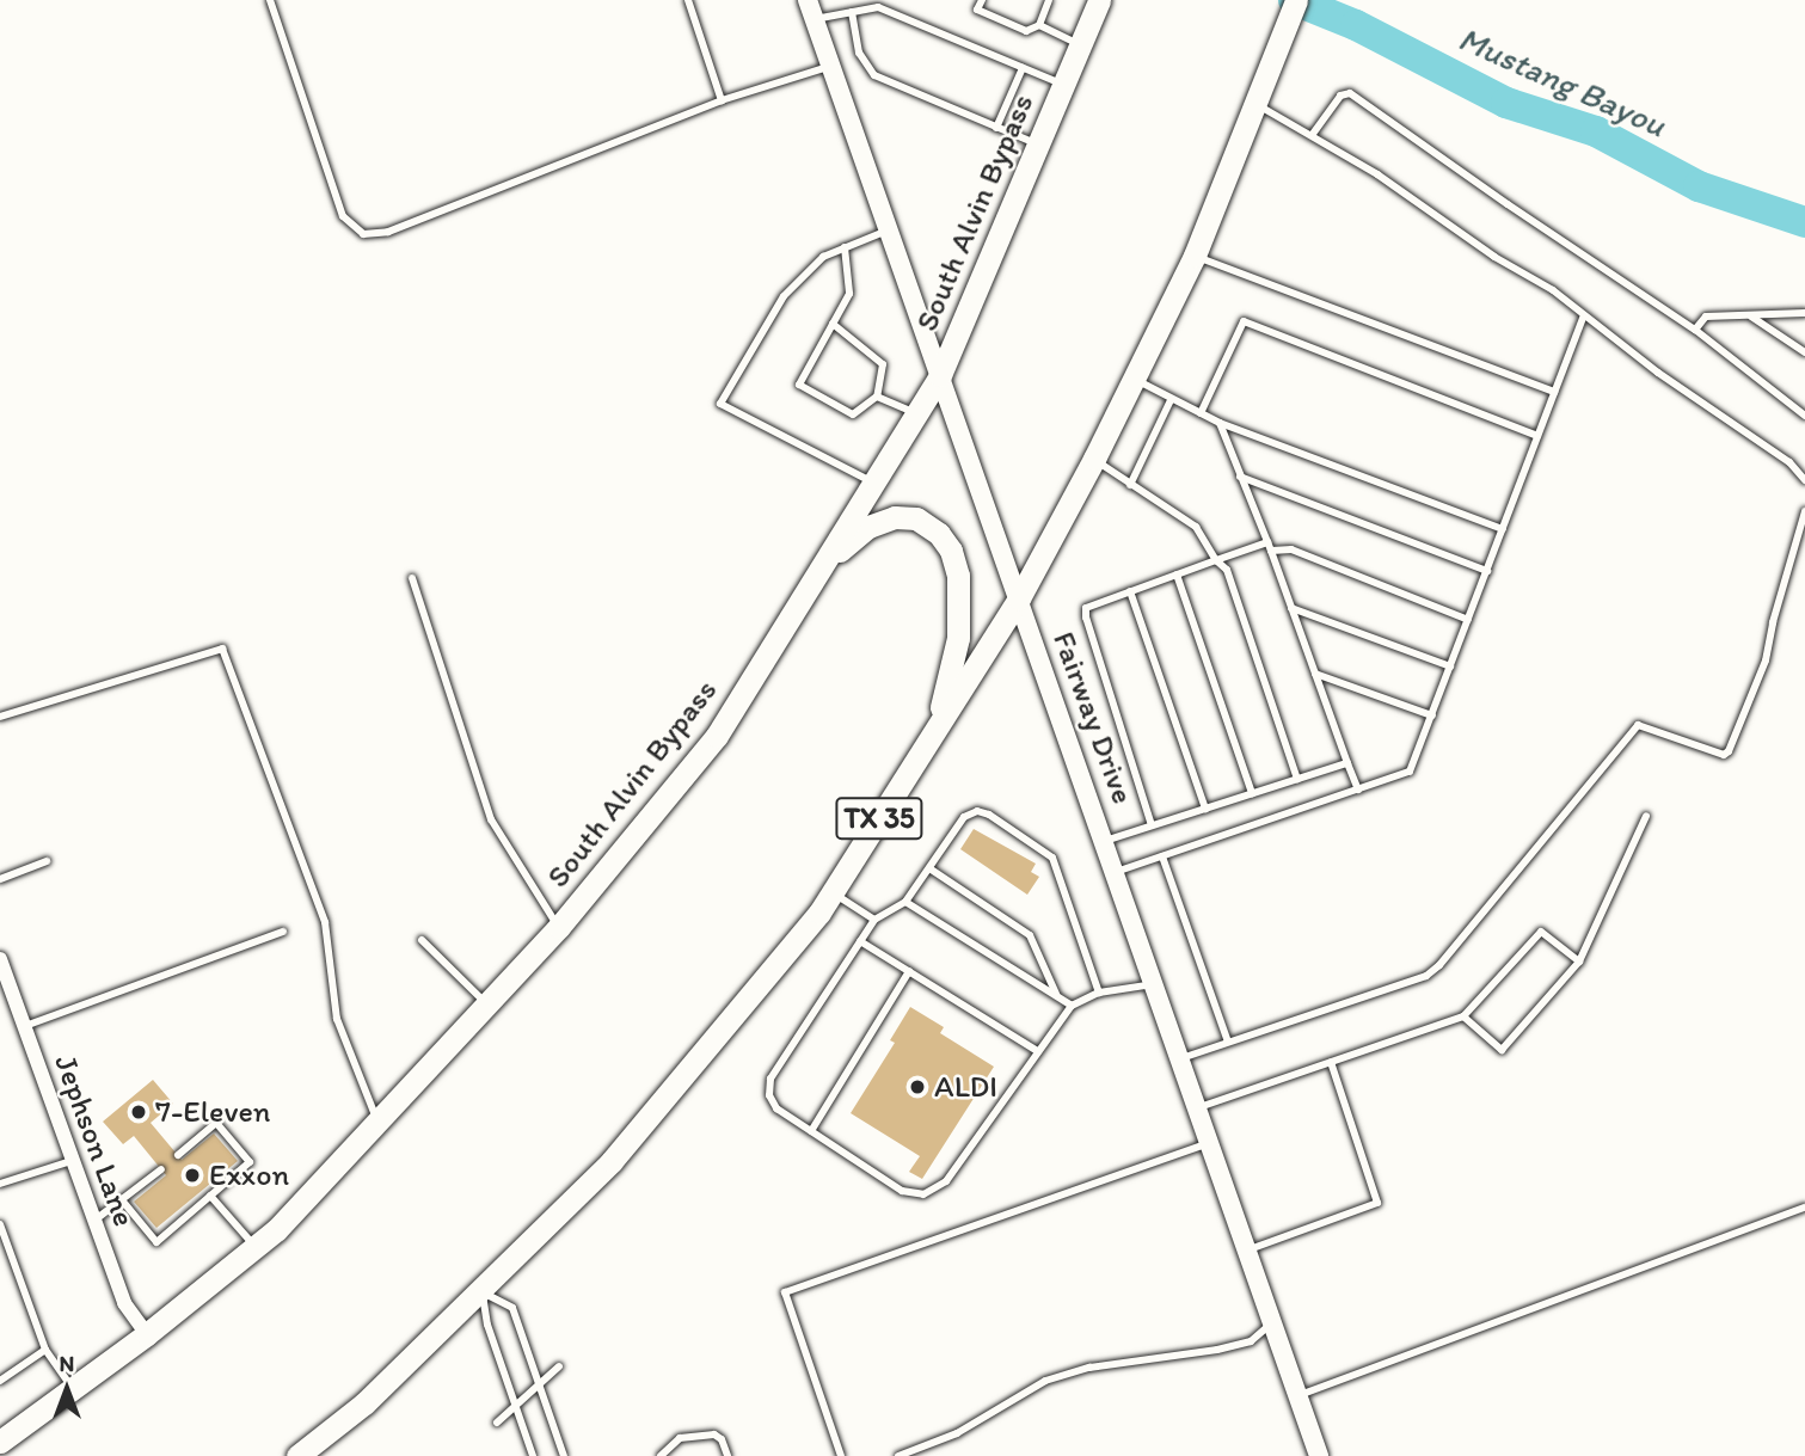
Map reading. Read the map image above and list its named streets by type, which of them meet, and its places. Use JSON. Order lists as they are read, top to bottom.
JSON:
{
  "streets": {
    "main road": ["South Alvin Bypass", "TX 35"],
    "street": ["Fairway Drive", "Jephson Lane"]
  },
  "crossings": [
    ["South Alvin Bypass", "Fairway Drive"],
    ["South Alvin Bypass", "Jephson Lane"],
    ["Fairway Drive", "TX 35"]
  ],
  "water": ["Mustang Bayou"],
  "places": ["ALDI", "7-Eleven", "Exxon"],
  "north": "top"
}
